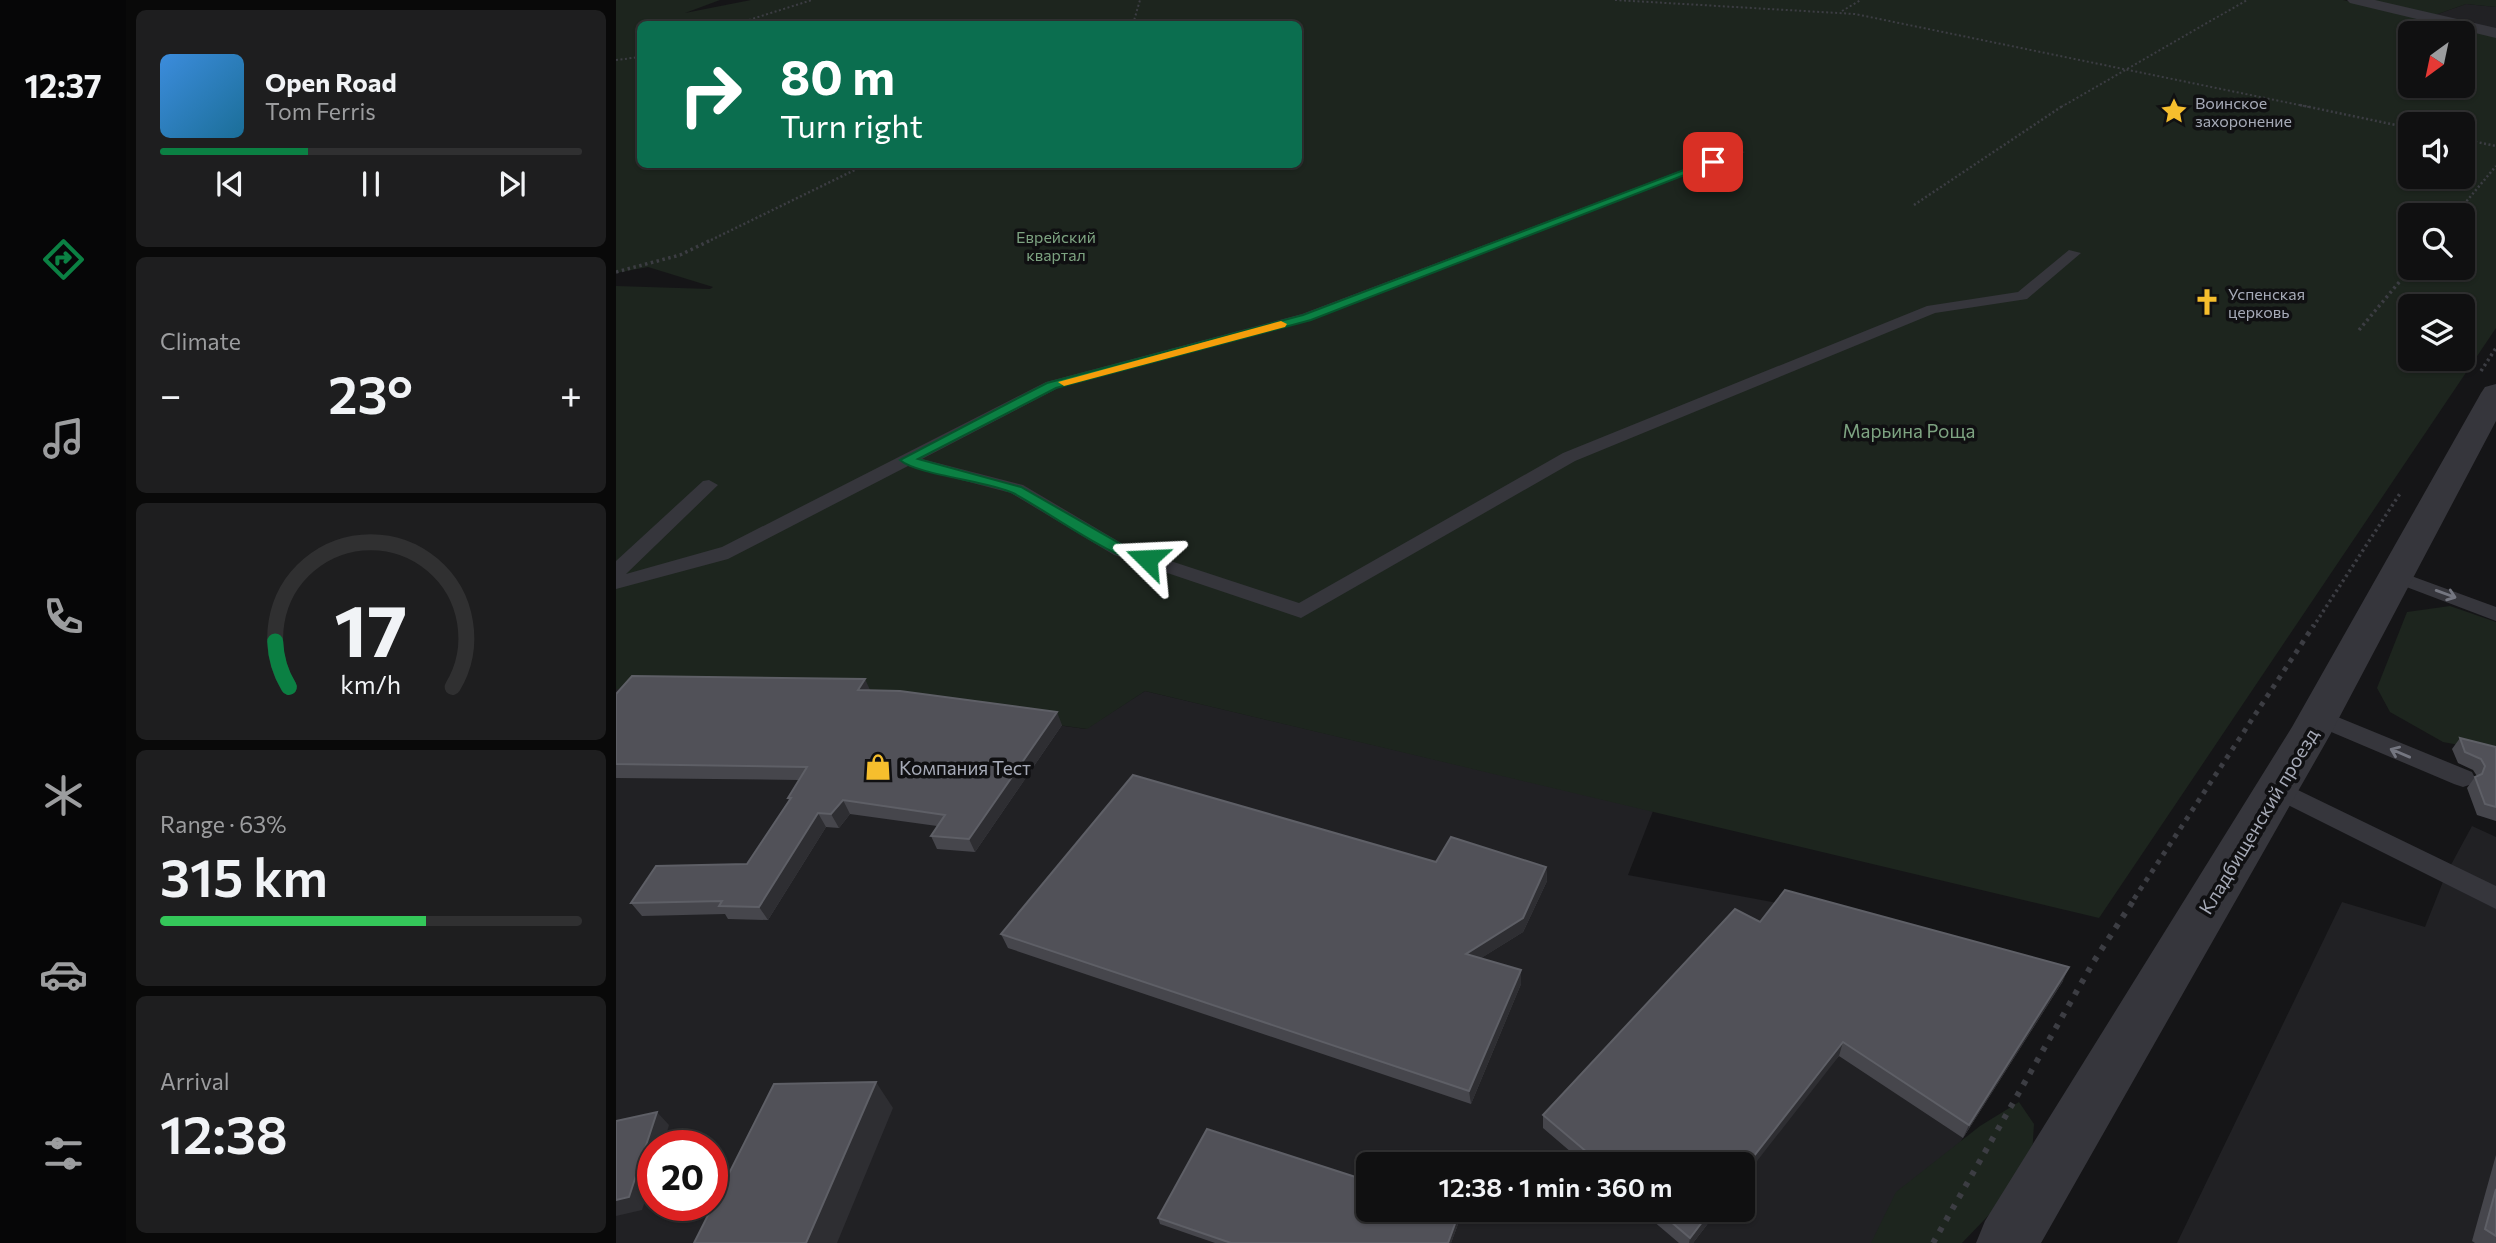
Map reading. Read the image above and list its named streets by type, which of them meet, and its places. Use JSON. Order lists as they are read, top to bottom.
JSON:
{
  "streets": {
    "street": ["Кладбищенский проезд"]
  },
  "parks": ["Еврейский квартал", "Марьина Роща"],
  "places": {
    "place": ["Воинское захоронение"],
    "church": ["Успенская церковь"],
    "shop": ["Компания Тест"]
  },
  "north": "bottom left",
  "page": {
    "tabs": "12:37",
    "turn": ["80 m", "Turn right"],
    "song": ["Open Road", "Tom Ferris"],
    "tile": [
      "Climate",
      ["Range · 63%", "315 km"],
      ["Arrival", "12:38"]
    ],
    "heat": ["−", "23°", "+"],
    "limit": "20",
    "trip": "12:38 · 1 min · 360 m",
    "gauge": ["17", "km/h"]
  }
}
